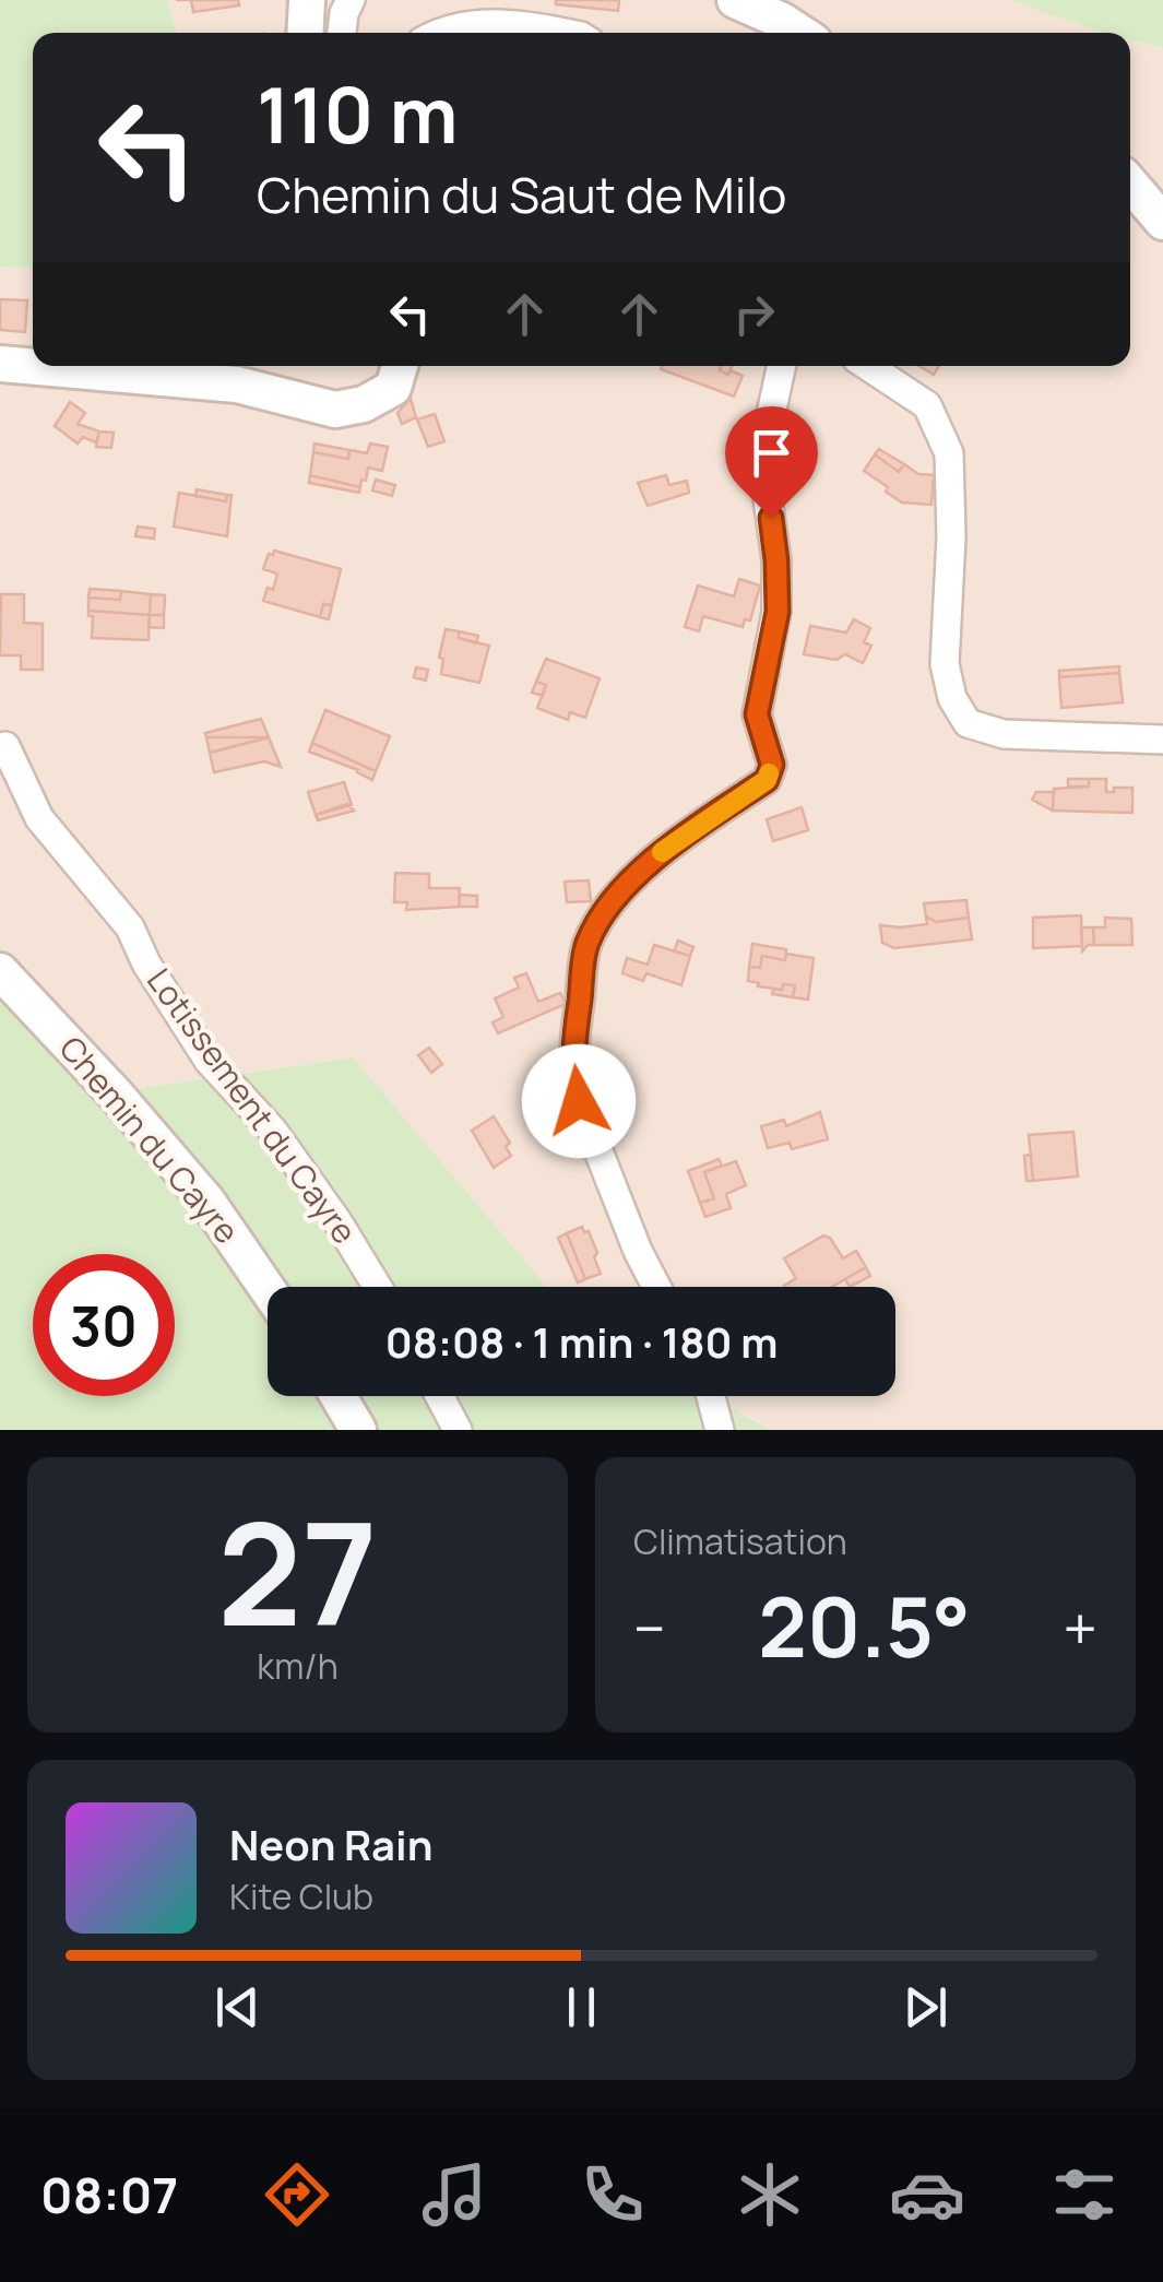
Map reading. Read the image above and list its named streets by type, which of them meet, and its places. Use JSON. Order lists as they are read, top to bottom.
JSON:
{
  "streets": {
    "street": ["Lotissement du Cayre", "Chemin du Cayre"]
  },
  "page": {
    "turn": ["110 m", "Chemin du Saut de Milo"],
    "limit": "30",
    "trip": "08:08 · 1 min · 180 m",
    "tile": [
      ["27", "km/h"],
      "Climatisation"
    ],
    "heat": ["−", "20.5°", "+"],
    "song": ["Neon Rain", "Kite Club"],
    "tabs": "08:07"
  }
}
